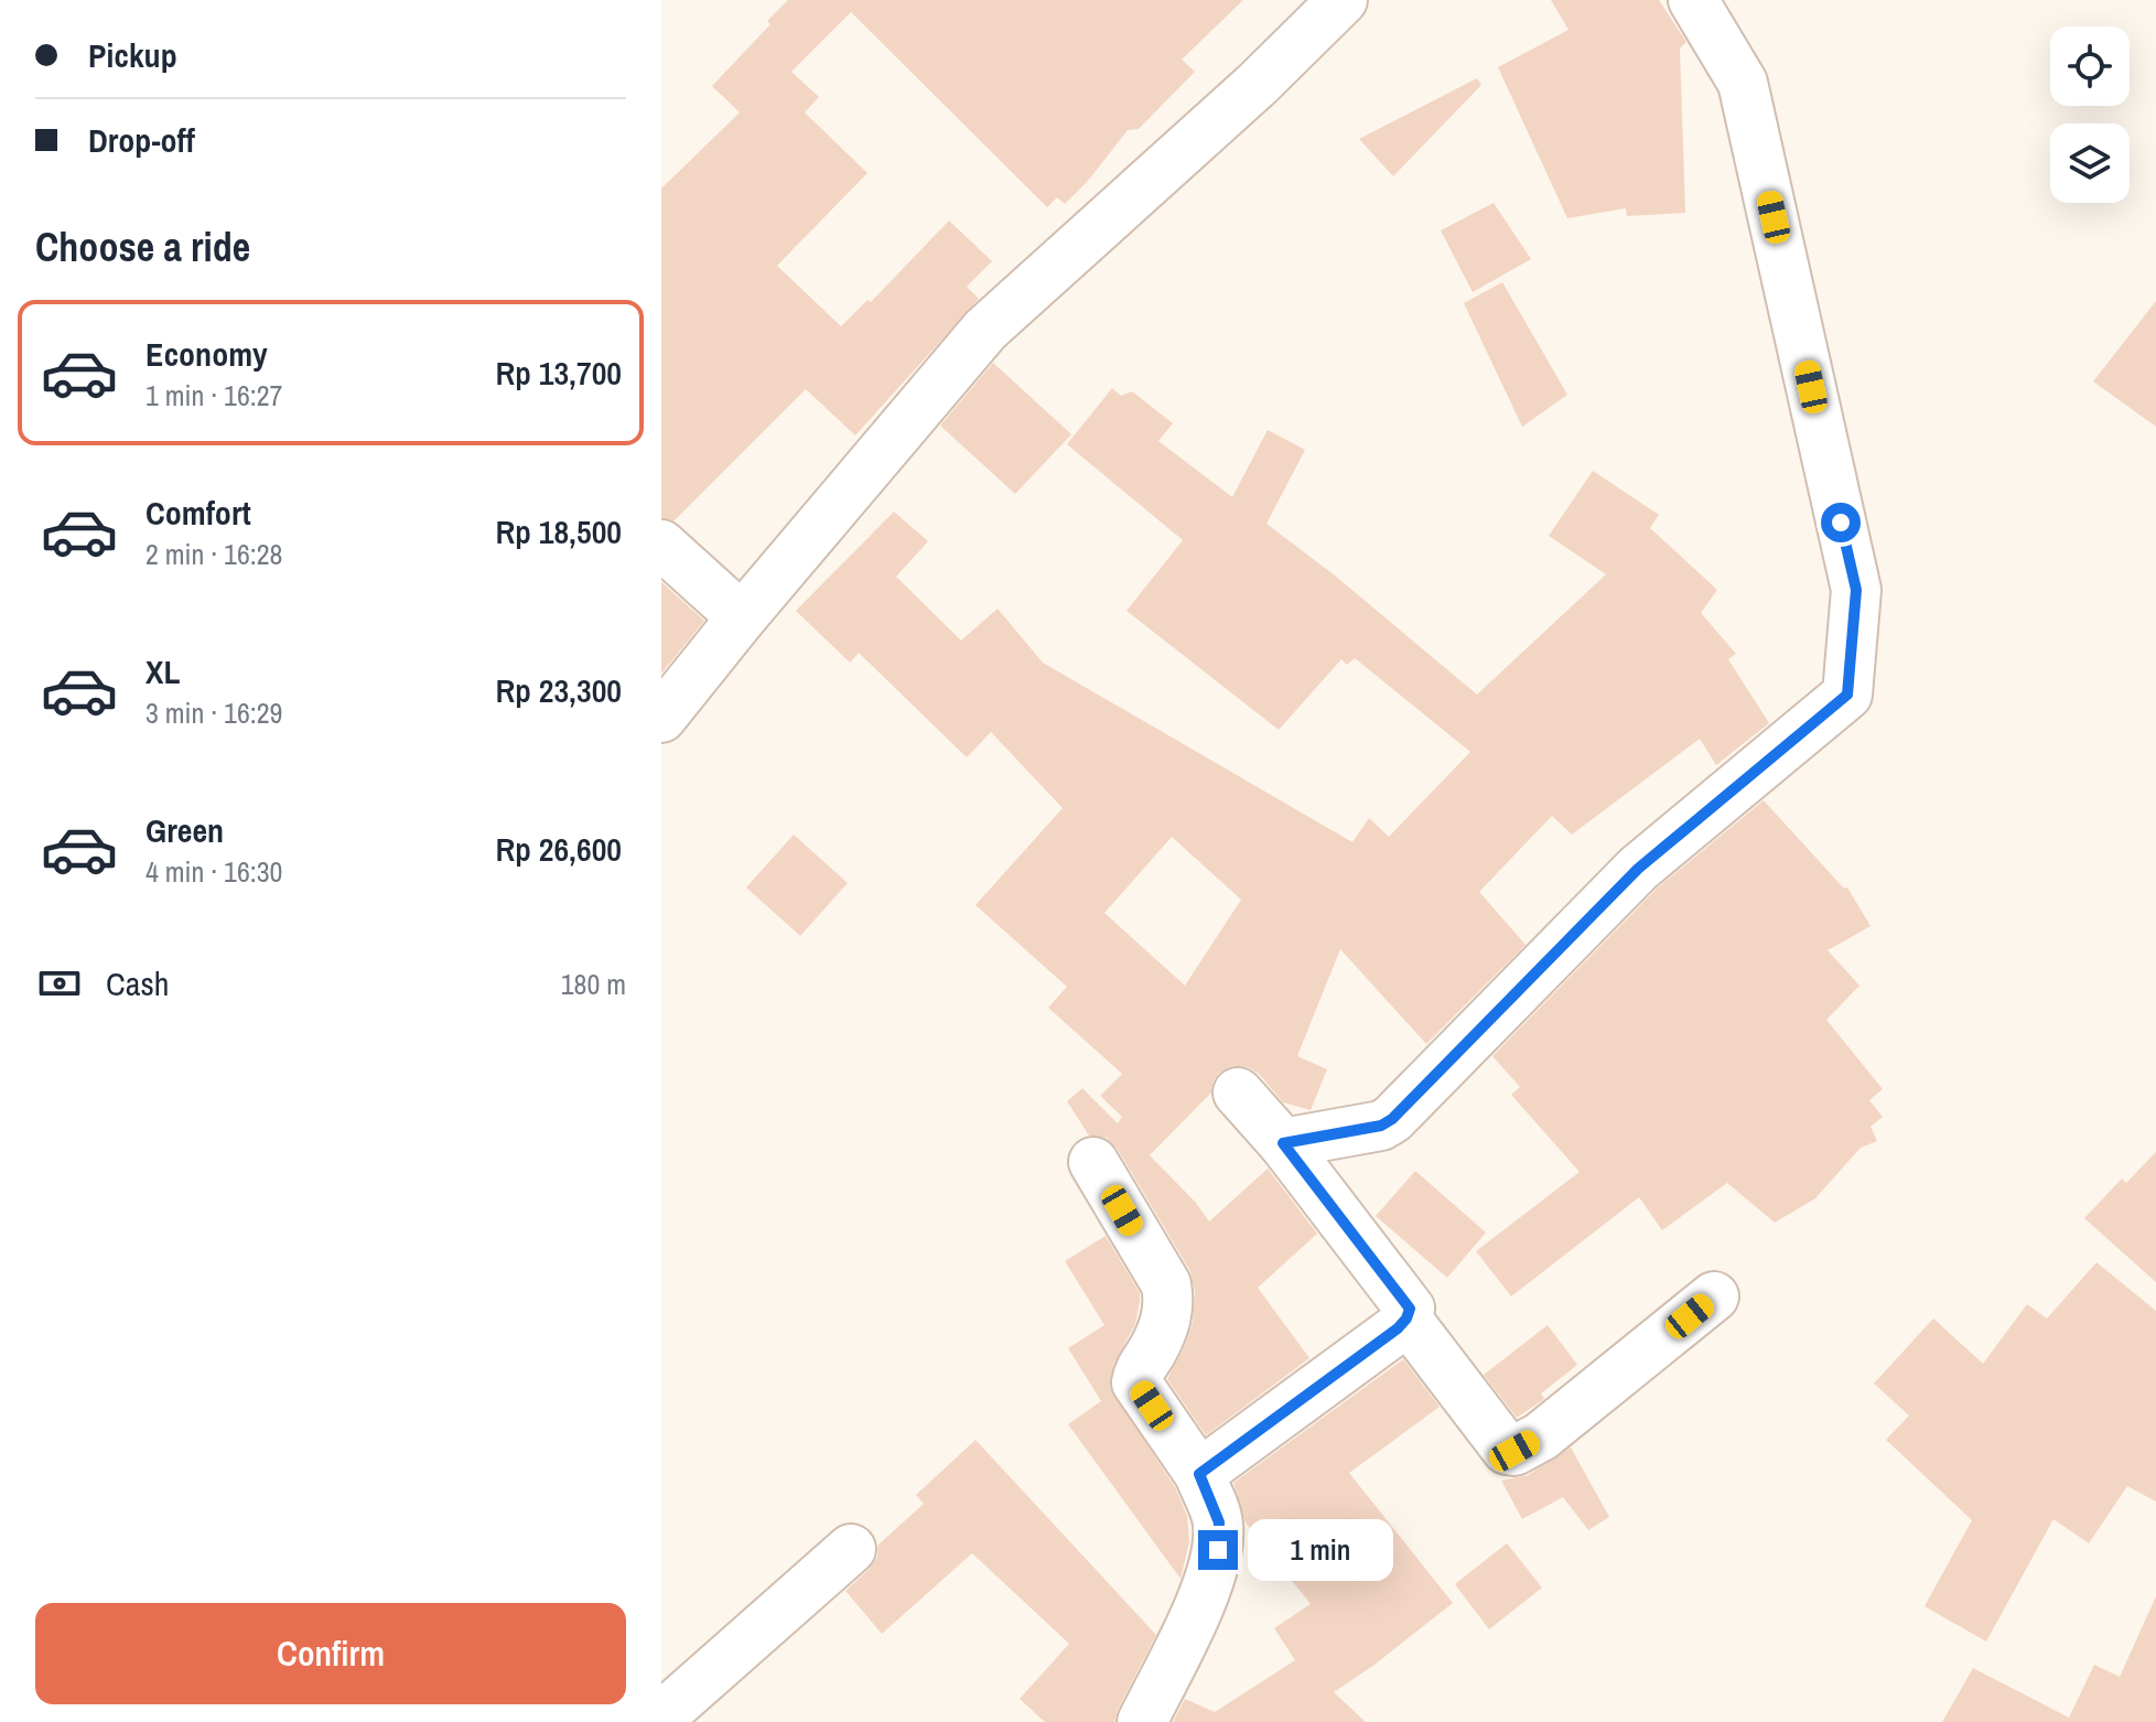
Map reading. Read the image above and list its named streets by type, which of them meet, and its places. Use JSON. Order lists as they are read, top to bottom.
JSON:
{
  "page": {
    "banner": ["Pickup", "Drop-off"],
    "heading": "Choose a ride",
    "list": [
      {
        "name": "Economy",
        "note": "1 min · 16:27",
        "value": "Rp 13,700"
      },
      {
        "name": "Comfort",
        "note": "2 min · 16:28",
        "value": "Rp 18,500"
      },
      {
        "name": "XL",
        "note": "3 min · 16:29",
        "value": "Rp 23,300"
      },
      {
        "name": "Green",
        "note": "4 min · 16:30",
        "value": "Rp 26,600"
      }
    ],
    "pay": ["Cash", "180 m"],
    "bubble": "1 min",
    "buttons": "Confirm"
  }
}
